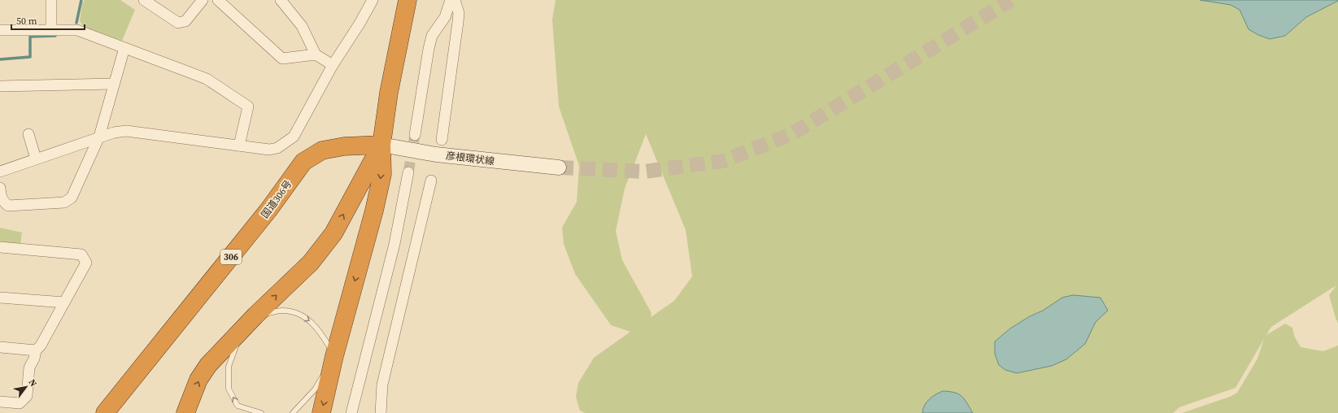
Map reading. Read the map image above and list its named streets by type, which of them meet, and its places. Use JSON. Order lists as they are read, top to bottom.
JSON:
{
  "streets": {
    "highway": ["国道306号", "306"],
    "main road": ["彦根環状線"]
  },
  "crossings": [
    ["彦根環状線", "国道306号"]
  ],
  "scale_bar": "50 m",
  "north": "top right"
}
